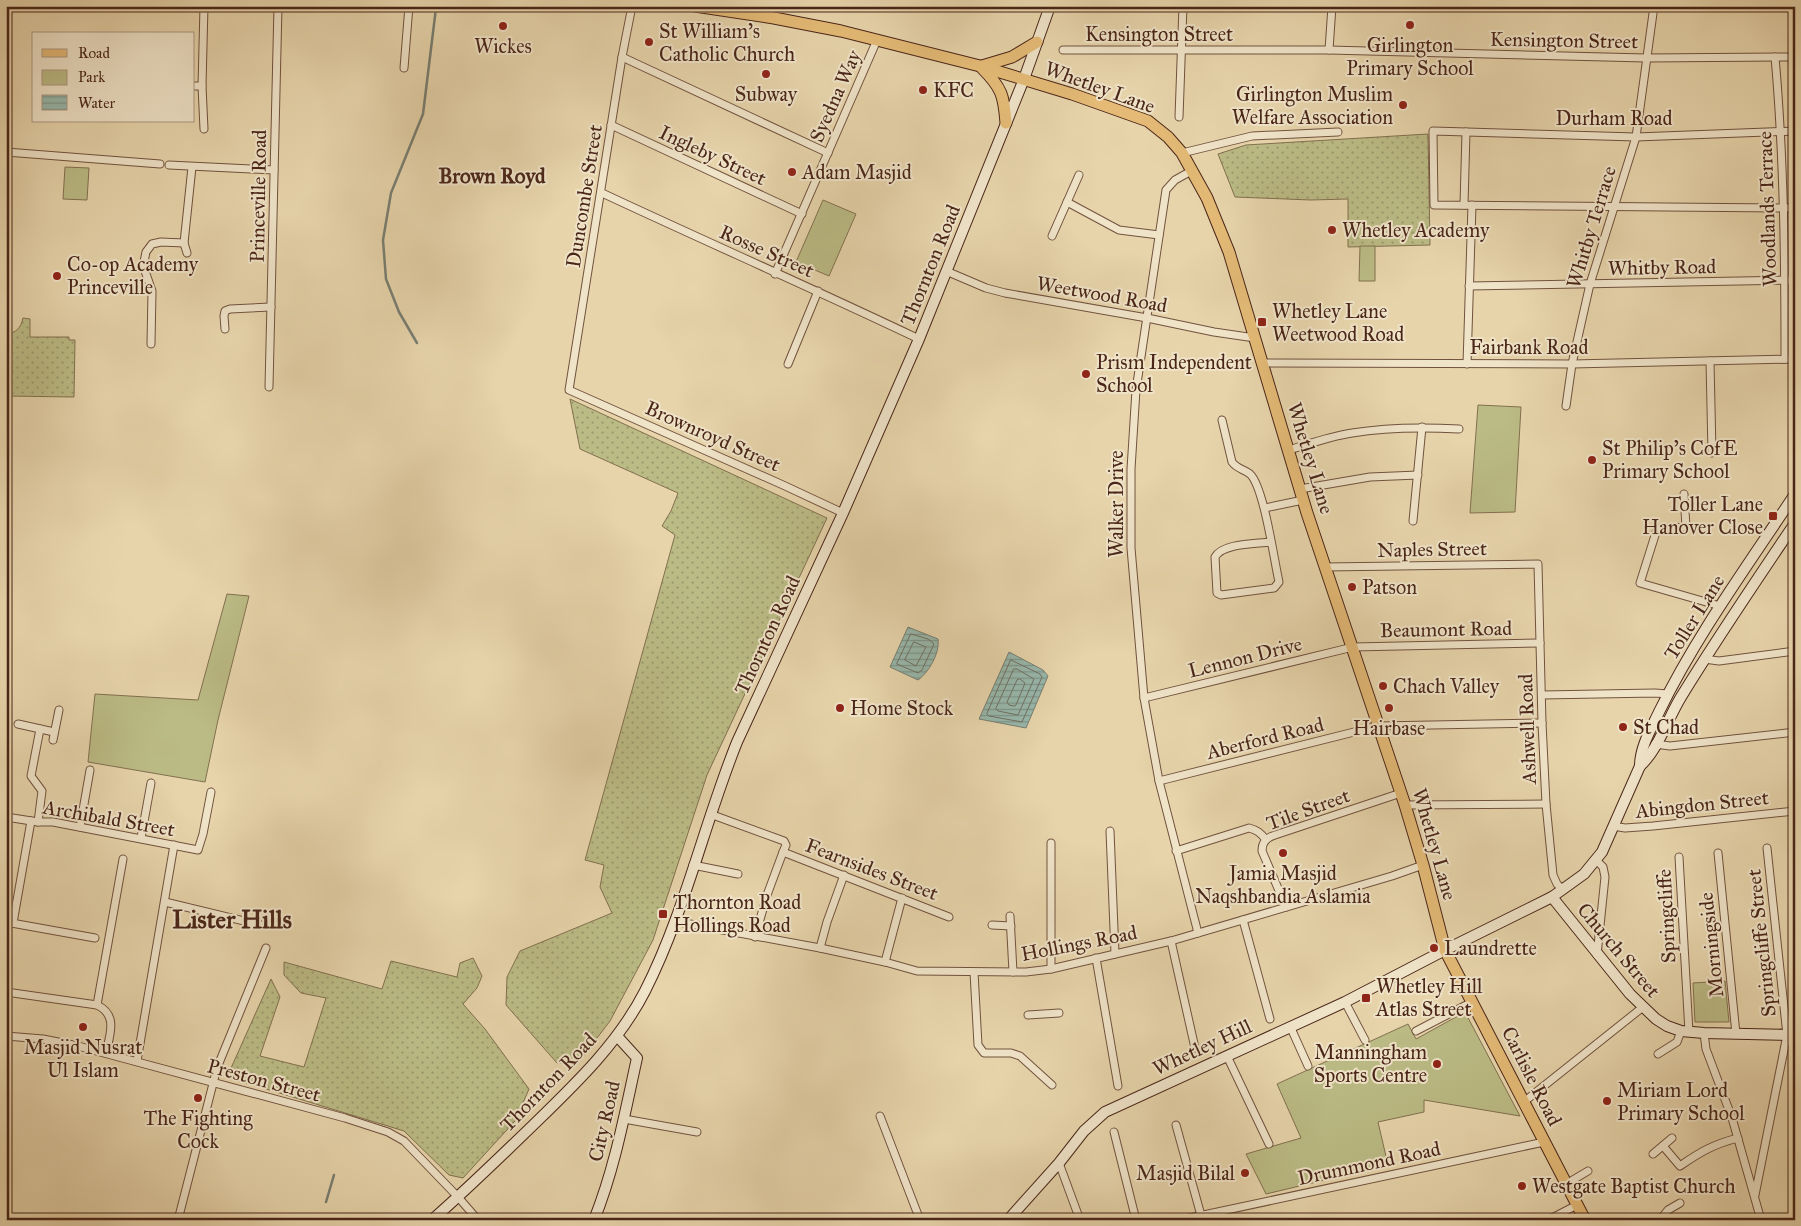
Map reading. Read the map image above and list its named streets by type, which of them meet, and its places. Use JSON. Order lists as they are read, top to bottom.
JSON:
{
  "streets": {
    "main road": [
      "Whetley Lane",
      "Thornton Road",
      "Toller Lane",
      "Church Street",
      "Whetley Hill",
      "Carlisle Road",
      "City Road"
    ],
    "street": [
      "Kensington Street",
      "Syedna Way",
      "Durham Road",
      "Ingleby Street",
      "Princeville Road",
      "Duncombe Street",
      "Woodlands Terrace",
      "Whitby Terrace",
      "Rosse Street",
      "Whitby Road",
      "Weetwood Road",
      "Fairbank Road",
      "Brownroyd Street",
      "Walker Drive",
      "Naples Street",
      "Beaumont Road",
      "Lennon Drive",
      "Ashwell Road",
      "Aberford Road",
      "Abingdon Street",
      "Tile Street",
      "Archibald Street",
      "Fearnsides Street",
      "Springcliffe",
      "Hollings Road",
      "Springcliffe Street",
      "Morningside",
      "Preston Street",
      "Drummond Road"
    ]
  },
  "crossings": [
    ["Kensington Street", "Woodlands Terrace"],
    ["Kensington Street", "Whitby Terrace"],
    ["Whetley Lane", "Syedna Way"],
    ["Whetley Lane", "Thornton Road"],
    ["Whetley Lane", "Weetwood Road"],
    ["Whetley Lane", "Fairbank Road"],
    ["Whetley Lane", "Walker Drive"],
    ["Whetley Lane", "Naples Street"],
    ["Whetley Lane", "Toller Lane"],
    ["Whetley Lane", "Beaumont Road"],
    ["Whetley Lane", "Lennon Drive"],
    ["Whetley Lane", "Aberford Road"],
    ["Whetley Lane", "Tile Street"],
    ["Whetley Lane", "Hollings Road"],
    ["Whetley Lane", "Whetley Hill"],
    ["Whetley Lane", "Carlisle Road"],
    ["Syedna Way", "Ingleby Street"],
    ["Syedna Way", "Rosse Street"],
    ["Durham Road", "Woodlands Terrace"],
    ["Durham Road", "Whitby Terrace"],
    ["Ingleby Street", "Duncombe Street"],
    ["Duncombe Street", "Rosse Street"],
    ["Duncombe Street", "Brownroyd Street"],
    ["Woodlands Terrace", "Whitby Road"],
    ["Woodlands Terrace", "Fairbank Road"],
    ["Whitby Terrace", "Whitby Road"],
    ["Whitby Terrace", "Fairbank Road"],
    ["Rosse Street", "Thornton Road"],
    ["Thornton Road", "Weetwood Road"],
    ["Thornton Road", "Brownroyd Street"],
    ["Thornton Road", "Fearnsides Street"],
    ["Thornton Road", "Hollings Road"],
    ["Thornton Road", "Preston Street"],
    ["Thornton Road", "City Road"],
    ["Weetwood Road", "Walker Drive"],
    ["Walker Drive", "Lennon Drive"],
    ["Walker Drive", "Aberford Road"],
    ["Walker Drive", "Hollings Road"],
    ["Naples Street", "Ashwell Road"],
    ["Toller Lane", "Ashwell Road"],
    ["Toller Lane", "Abingdon Street"],
    ["Toller Lane", "Church Street"],
    ["Toller Lane", "Whetley Hill"],
    ["Toller Lane", "Carlisle Road"],
    ["Beaumont Road", "Lennon Drive"],
    ["Beaumont Road", "Ashwell Road"],
    ["Ashwell Road", "Aberford Road"],
    ["Tile Street", "Hollings Road"],
    ["Springcliffe", "Church Street"],
    ["Springcliffe Street", "Church Street"],
    ["Morningside", "Church Street"],
    ["Whetley Hill", "Carlisle Road"],
    ["Carlisle Road", "Drummond Road"]
  ],
  "districts": ["Brown Royd", "Lister Hills"],
  "places": {
    "other": [
      "Girlington Primary School",
      "Wickes",
      "St William's Catholic Church",
      "Subway",
      "KFC",
      "Girlington Muslim Welfare Association",
      "Adam Masjid",
      "Whetley Academy",
      "Co-op Academy Princeville",
      "Prism Independent School",
      "St Philip's CofE Primary School",
      "Patson",
      "Chach Valley",
      "Home Stock",
      "Hairbase",
      "St Chad",
      "Jamia Masjid Naqshbandia Aslamia",
      "Laundrette",
      "Masjid Nusrat Ul Islam",
      "Manningham Sports Centre",
      "The Fighting Cock",
      "Miriam Lord Primary School",
      "Masjid Bilal",
      "Westgate Baptist Church"
    ],
    "transit": [
      "Whetley Lane Weetwood Road",
      "Toller Lane Hanover Close",
      "Thornton Road Hollings Road",
      "Whetley Hill Atlas Street"
    ]
  },
  "legend": ["Road", "Park", "Water"]
}
